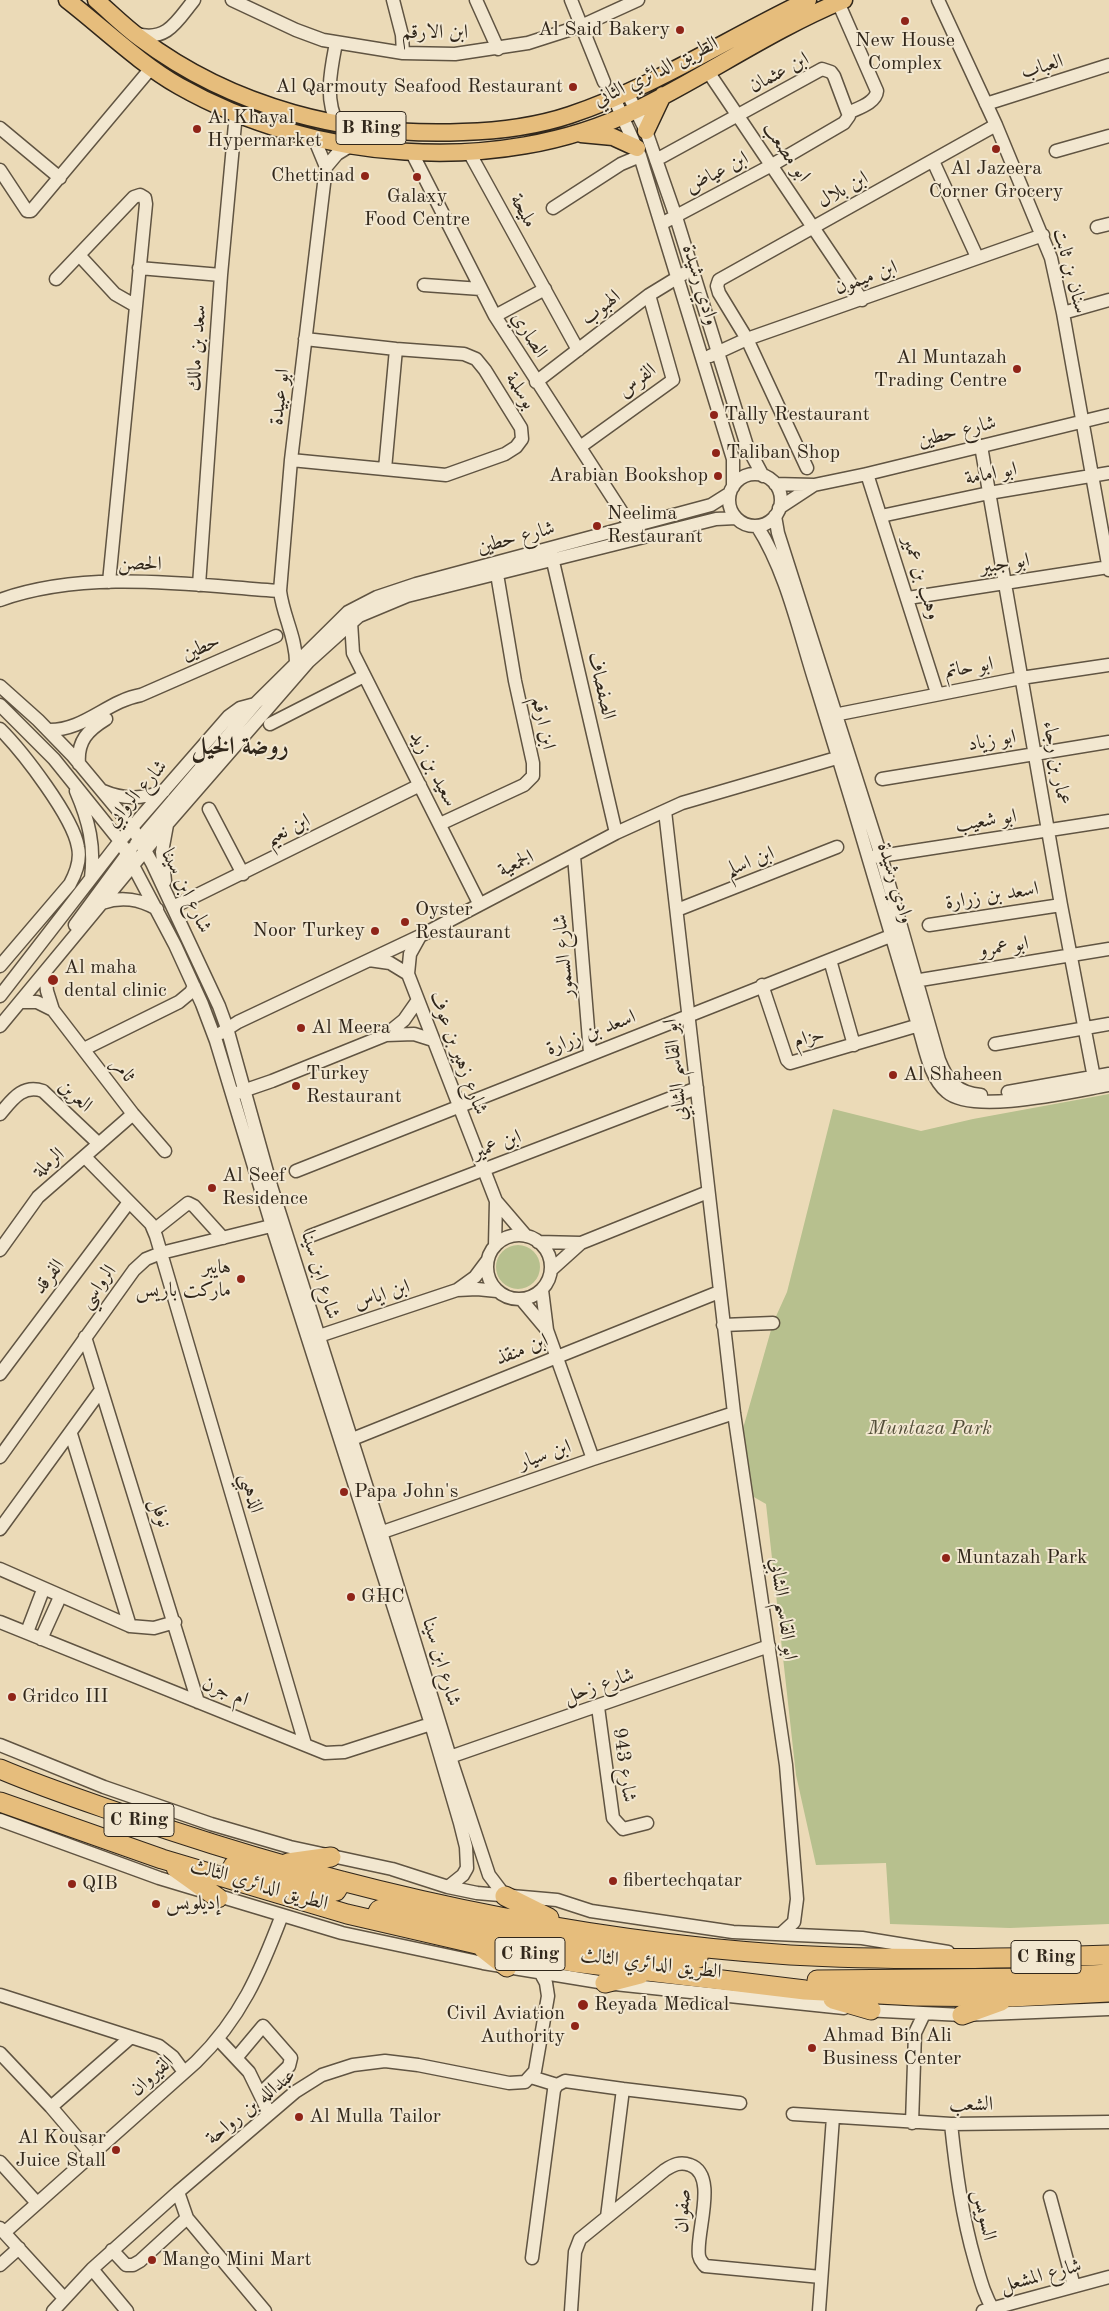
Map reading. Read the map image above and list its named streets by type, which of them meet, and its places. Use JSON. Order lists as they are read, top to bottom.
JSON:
{
  "streets": {
    "highway": ["C Ring", "الطريق الدائري الثالث"],
    "main road": ["الطريق الدائري الثاني", "B Ring"],
    "street": [
      "ابن الارقم",
      "العباب",
      "ابن عثمان",
      "ابو مصعب",
      "ابن عياض",
      "ابن بلال",
      "مليحة",
      "سنان بن ثابت",
      "ابن ميمون",
      "وادي رشيدة",
      "الهبوب",
      "الصاري",
      "سعد بن مالك",
      "الفرس",
      "بوسلمة",
      "ابو عبيدة",
      "شارع حطين",
      "ابو امامة",
      "الحصن",
      "ابو جبير",
      "وهب بن عمير",
      "حطين",
      "ابو حاتم",
      "الصفصاف",
      "ابن ارقم",
      "ابو زياد",
      "عمار بن رجاء",
      "سعيد بن زيد",
      "شارع الروابي",
      "ابو شعيب",
      "ابن نعيم",
      "ابن اسلم",
      "الجمعية",
      "شارع ابن سينا",
      "اسعد بن زرارة",
      "ابو عمرو",
      "شارع السمور",
      "حزام",
      "شارع زهير بن عوف",
      "ثامر",
      "ابو القاسم الشابي",
      "العرين",
      "ابن عمير",
      "الرملة",
      "الفرقد",
      "الرواسي",
      "ابن اياس",
      "ابن منقذ",
      "ابن سيار",
      "الذهبي",
      "نوفل",
      "شارع زحل",
      "ام جرن",
      "شارع 943",
      "القيروان",
      "الشعب",
      "عبدالله بن رواحة",
      "صفوان",
      "السويس",
      "شارع المشعل"
    ]
  },
  "crossings": [
    ["العباب", "سنان بن ثابت"],
    ["الطريق الدائري الثاني", "مليحة"],
    ["الطريق الدائري الثاني", "وادي رشيدة"],
    ["الطريق الدائري الثاني", "الصاري"],
    ["الطريق الدائري الثاني", "سعد بن مالك"],
    ["الطريق الدائري الثاني", "ابو عبيدة"],
    ["ابن عثمان", "ابو مصعب"],
    ["ابن عثمان", "ابن عياض"],
    ["ابن عثمان", "وادي رشيدة"],
    ["ابو مصعب", "ابن عياض"],
    ["ابو مصعب", "ابن بلال"],
    ["ابو مصعب", "ابن ميمون"],
    ["ابن عياض", "وادي رشيدة"],
    ["ابن بلال", "سنان بن ثابت"],
    ["ابن بلال", "وادي رشيدة"],
    ["مليحة", "الهبوب"],
    ["سنان بن ثابت", "ابن ميمون"],
    ["سنان بن ثابت", "شارع حطين"],
    ["سنان بن ثابت", "ابو امامة"],
    ["سنان بن ثابت", "ابو جبير"],
    ["ابن ميمون", "وادي رشيدة"],
    ["وادي رشيدة", "الهبوب"],
    ["وادي رشيدة", "شارع حطين"],
    ["وادي رشيدة", "ابو حاتم"],
    ["وادي رشيدة", "عمار بن رجاء"],
    ["وادي رشيدة", "ابو شعيب"],
    ["وادي رشيدة", "الجمعية"],
    ["وادي رشيدة", "اسعد بن زرارة"],
    ["وادي رشيدة", "ابو عمرو"],
    ["وادي رشيدة", "حزام"],
    ["الهبوب", "الصاري"],
    ["الهبوب", "الفرس"],
    ["الصاري", "الفرس"],
    ["الصاري", "شارع حطين"],
    ["سعد بن مالك", "الحصن"],
    ["بوسلمة", "ابو عبيدة"],
    ["ابو عبيدة", "الحصن"],
    ["ابو عبيدة", "شارع الروابي"],
    ["شارع حطين", "وهب بن عمير"],
    ["شارع حطين", "الصفصاف"],
    ["شارع حطين", "ابن ارقم"],
    ["شارع حطين", "عمار بن رجاء"],
    ["شارع حطين", "سعيد بن زيد"],
    ["شارع حطين", "شارع الروابي"],
    ["ابو امامة", "وهب بن عمير"],
    ["ابو امامة", "عمار بن رجاء"],
    ["ابو جبير", "وهب بن عمير"],
    ["ابو جبير", "عمار بن رجاء"],
    ["وهب بن عمير", "ابو حاتم"],
    ["حطين", "شارع ابن سينا"],
    ["ابو حاتم", "عمار بن رجاء"],
    ["الصفصاف", "الجمعية"],
    ["ابن ارقم", "سعيد بن زيد"],
    ["ابو زياد", "عمار بن رجاء"],
    ["عمار بن رجاء", "ابو شعيب"],
    ["عمار بن رجاء", "اسعد بن زرارة"],
    ["عمار بن رجاء", "ابو عمرو"],
    ["سعيد بن زيد", "شارع الروابي"],
    ["سعيد بن زيد", "ابن نعيم"],
    ["سعيد بن زيد", "الجمعية"],
    ["شارع الروابي", "شارع ابن سينا"],
    ["ابن نعيم", "شارع ابن سينا"],
    ["ابن اسلم", "ابو القاسم الشابي"],
    ["الجمعية", "شارع ابن سينا"],
    ["الجمعية", "شارع السمور"],
    ["الجمعية", "شارع زهير بن عوف"],
    ["الجمعية", "ابو القاسم الشابي"],
    ["شارع ابن سينا", "ثامر"],
    ["شارع ابن سينا", "الرواسي"],
    ["شارع ابن سينا", "ابن اياس"],
    ["شارع ابن سينا", "ابن منقذ"],
    ["شارع ابن سينا", "ابن سيار"],
    ["شارع ابن سينا", "شارع زحل"],
    ["شارع ابن سينا", "ام جرن"],
    ["شارع ابن سينا", "الطريق الدائري الثالث"],
    ["اسعد بن زرارة", "شارع السمور"],
    ["اسعد بن زرارة", "حزام"],
    ["اسعد بن زرارة", "شارع زهير بن عوف"],
    ["اسعد بن زرارة", "ابو القاسم الشابي"],
    ["شارع زهير بن عوف", "ابن عمير"],
    ["شارع زهير بن عوف", "ابن اياس"],
    ["ثامر", "الرملة"],
    ["ابو القاسم الشابي", "ابن عمير"],
    ["ابو القاسم الشابي", "ابن منقذ"],
    ["ابو القاسم الشابي", "ابن سيار"],
    ["ابو القاسم الشابي", "شارع زحل"],
    ["العرين", "الرملة"],
    ["الرواسي", "الذهبي"],
    ["الرواسي", "نوفل"],
    ["الذهبي", "ام جرن"],
    ["نوفل", "ام جرن"],
    ["شارع زحل", "شارع 943"],
    ["الطريق الدائري الثالث", "القيروان"],
    ["الشعب", "السويس"],
    ["السويس", "شارع المشعل"]
  ],
  "districts": ["روضة الخيل"],
  "parks": ["Muntaza Park"],
  "places": [
    "New House Complex",
    "Al Said Bakery",
    "Al Qarmouty Seafood Restaurant",
    "Al Khayal Hypermarket",
    "Al Jazeera Corner Grocery",
    "Chettinad",
    "Galaxy Food Centre",
    "Al Muntazah Trading Centre",
    "Tally Restaurant",
    "Taliban Shop",
    "Arabian Bookshop",
    "Neelima Restaurant",
    "Oyster Restaurant",
    "Noor Turkey",
    "Al maha dental clinic",
    "Al Meera",
    "Al Shaheen",
    "Turkey Restaurant",
    "Al Seef Residence",
    "هايبر ماركت باريس",
    "Papa John's",
    "Muntazah Park",
    "GHC",
    "Gridco III",
    "fibertechqatar",
    "QIB",
    "إديلويس",
    "Reyada Medical",
    "Civil Aviation Authority",
    "Ahmad Bin Ali Business Center",
    "Al Mulla Tailor",
    "Al Kousar Juice Stall",
    "Mango Mini Mart"
  ]
}
